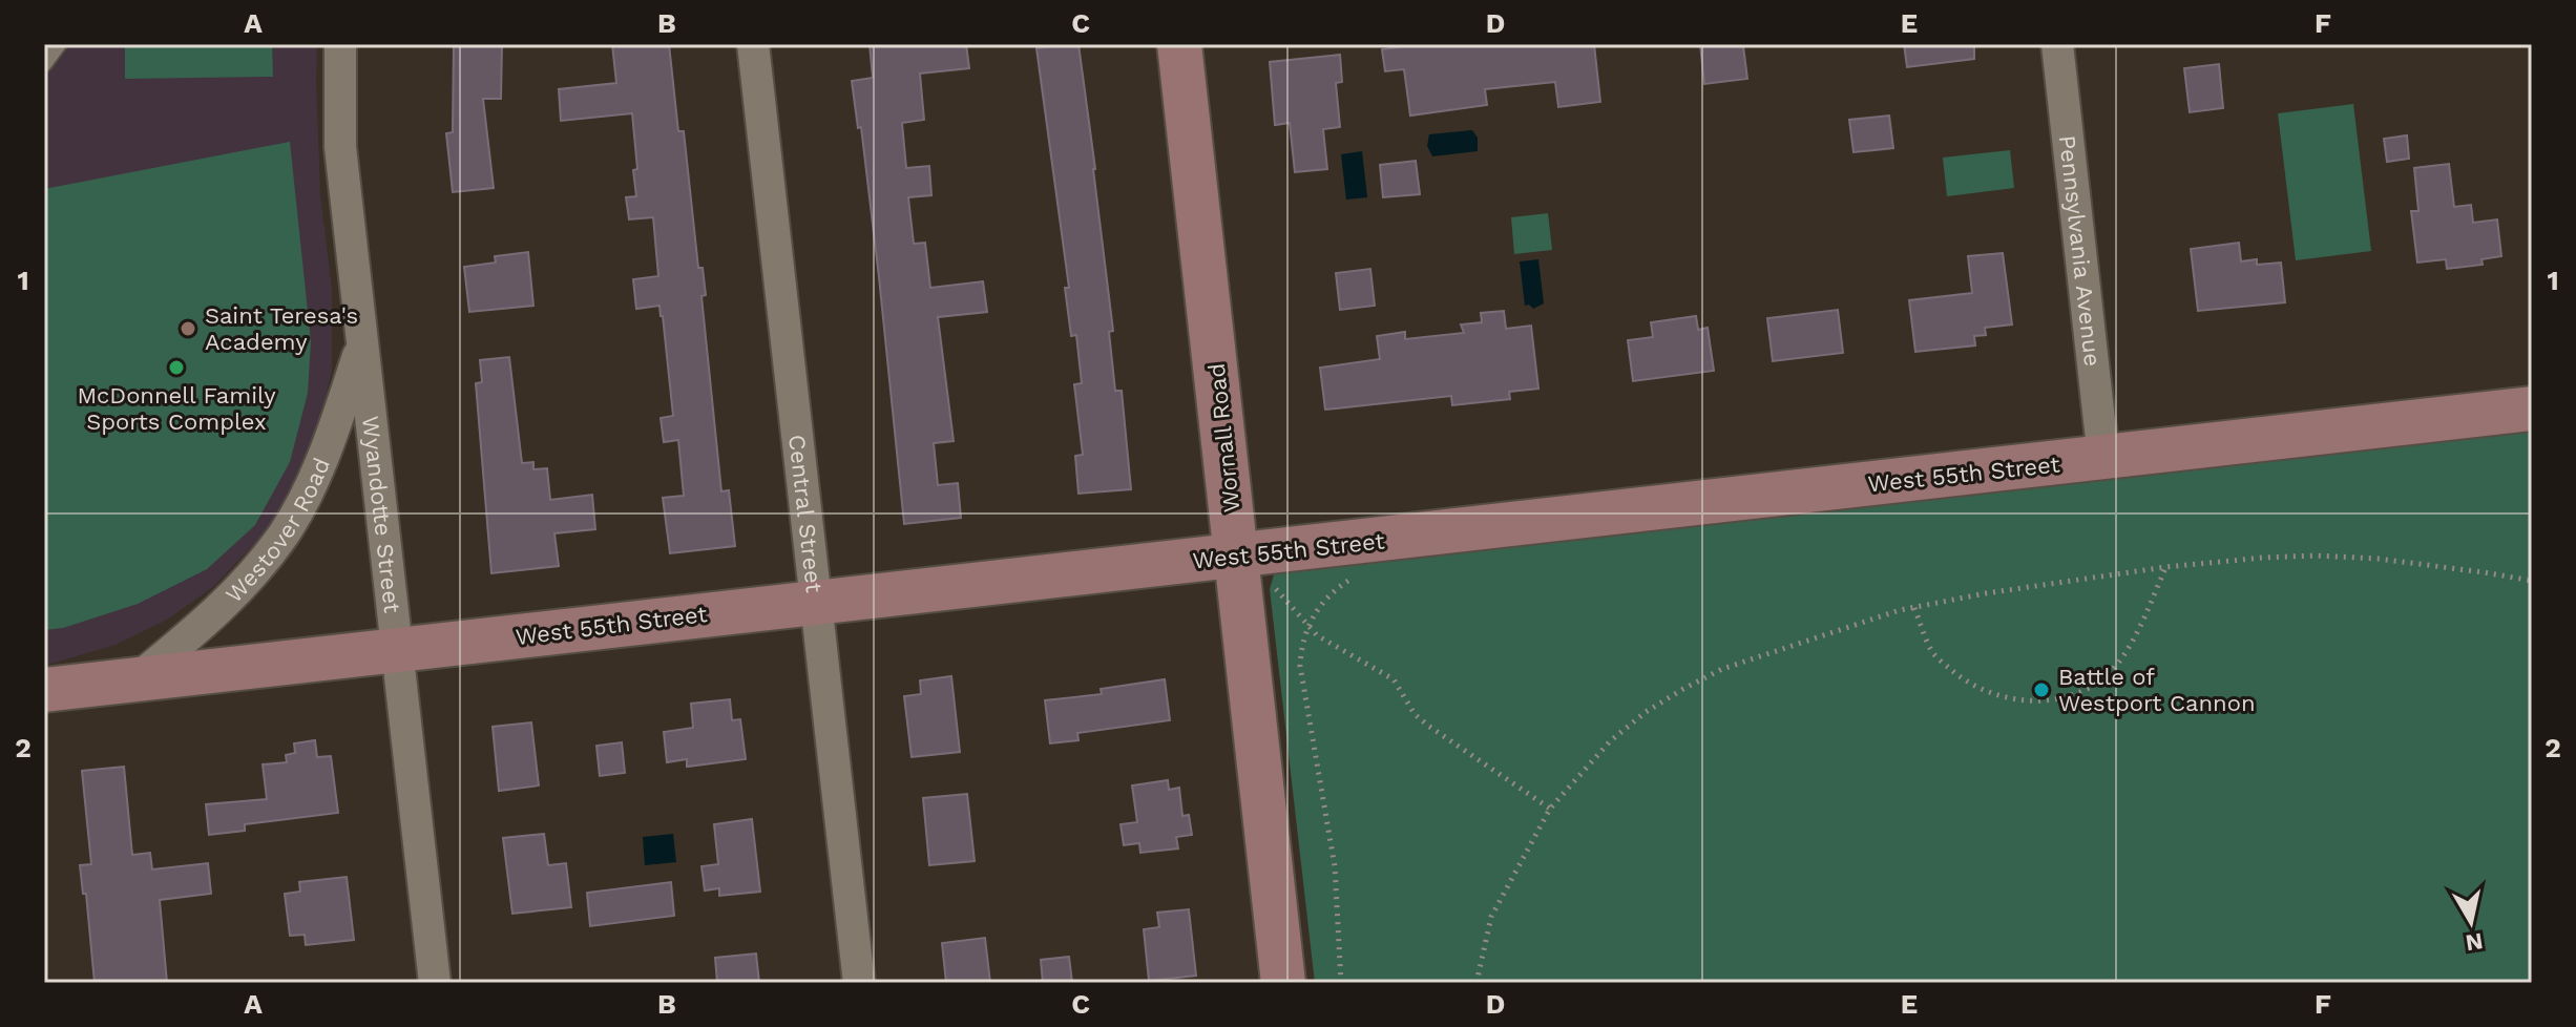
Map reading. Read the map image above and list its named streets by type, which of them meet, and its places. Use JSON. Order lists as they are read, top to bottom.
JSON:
{
  "streets": {
    "main road": ["Wornall Road", "West 55th Street"],
    "street": [
      "Pennsylvania Avenue",
      "Wyandotte Street",
      "Central Street",
      "Westover Road"
    ]
  },
  "crossings": [
    ["Pennsylvania Avenue", "West 55th Street"],
    ["Wornall Road", "West 55th Street"],
    ["West 55th Street", "Wyandotte Street"],
    ["West 55th Street", "Central Street"],
    ["West 55th Street", "Westover Road"],
    ["Wyandotte Street", "Westover Road"]
  ],
  "places": ["Saint Teresa's Academy", "McDonnell Family Sports Complex", "Battle of Westport Cannon"],
  "north": "bottom",
  "grid": {
    "columns": [
      "A",
      "B",
      "C",
      "D",
      "E",
      "F"
    ],
    "rows": ["1", "2"]
  }
}
